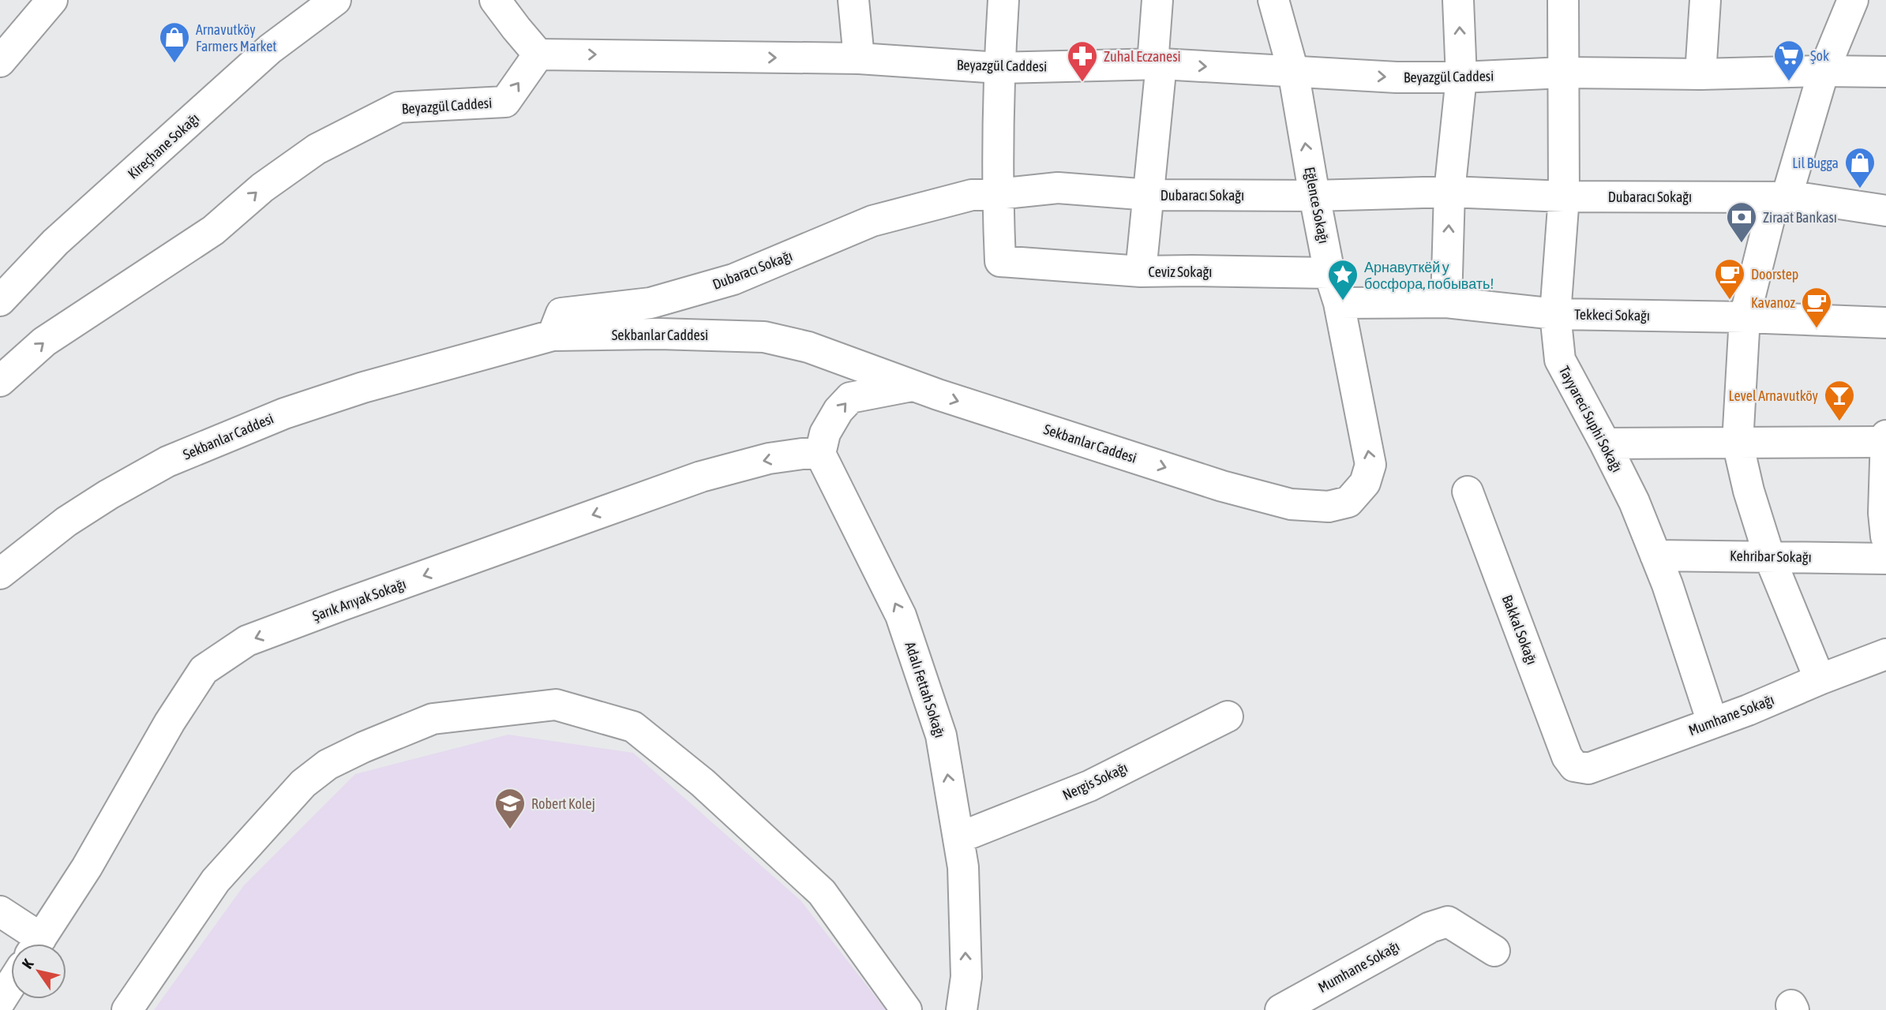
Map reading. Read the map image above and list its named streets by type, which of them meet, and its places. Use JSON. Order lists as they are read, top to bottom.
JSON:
{
  "streets": {
    "street": [
      "Beyazgül Caddesi",
      "Kireçhane Sokağı",
      "Dubaracı Sokağı",
      "Eğlence Sokağı",
      "Ceviz Sokağı",
      "Tekkeci Sokağı",
      "Sekbanlar Caddesi",
      "Tayyareci Suphi Sokağı",
      "Kehribar Sokağı",
      "Şarık Arıyak Sokağı",
      "Bakkal Sokağı",
      "Adalı Fettah Sokağı",
      "Mumhane Sokağı",
      "Nergis Sokağı"
    ]
  },
  "crossings": [
    ["Beyazgül Caddesi", "Eğlence Sokağı"],
    ["Beyazgül Caddesi", "Ceviz Sokağı"],
    ["Beyazgül Caddesi", "Tayyareci Suphi Sokağı"],
    ["Dubaracı Sokağı", "Eğlence Sokağı"],
    ["Dubaracı Sokağı", "Ceviz Sokağı"],
    ["Dubaracı Sokağı", "Sekbanlar Caddesi"],
    ["Dubaracı Sokağı", "Tayyareci Suphi Sokağı"],
    ["Eğlence Sokağı", "Ceviz Sokağı"],
    ["Eğlence Sokağı", "Tekkeci Sokağı"],
    ["Eğlence Sokağı", "Sekbanlar Caddesi"],
    ["Tekkeci Sokağı", "Tayyareci Suphi Sokağı"],
    ["Tayyareci Suphi Sokağı", "Kehribar Sokağı"],
    ["Tayyareci Suphi Sokağı", "Mumhane Sokağı"],
    ["Şarık Arıyak Sokağı", "Adalı Fettah Sokağı"],
    ["Bakkal Sokağı", "Mumhane Sokağı"],
    ["Adalı Fettah Sokağı", "Nergis Sokağı"]
  ],
  "one_way": ["Beyazgül Caddesi", "Şarık Arıyak Sokağı", "Adalı Fettah Sokağı"],
  "places": {
    "shop": ["Arnavutköy Farmers Market", "Lil Bugga"],
    "supermarket": ["Şok"],
    "pharmacy": ["Zuhal Eczanesi"],
    "bank": ["Ziraat Bankası"],
    "cafe": ["Doorstep", "Kavanoz"],
    "place": ["Арнавуткёй у босфора, побывать!"],
    "bar": ["Level Arnavutköy"],
    "school or university": ["Robert Kolej"]
  },
  "north": "top left"
}
